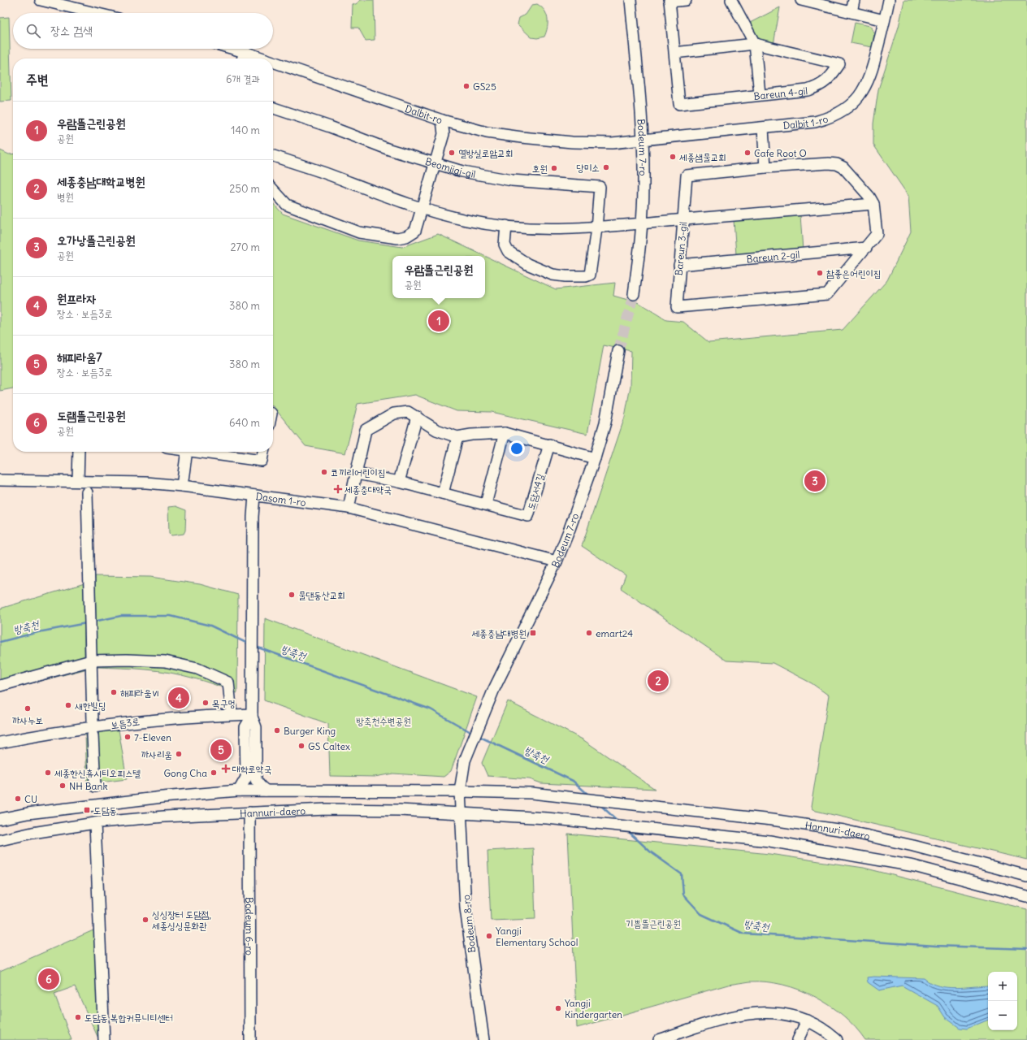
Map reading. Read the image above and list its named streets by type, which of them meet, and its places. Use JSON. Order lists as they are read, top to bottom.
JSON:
{
  "streets": {
    "street": [
      "Bareun 4-gil",
      "Dalbit-ro",
      "Dalbit 1-ro",
      "Bodeum 7-ro",
      "Beomjigi-gil",
      "Bareun 3-gil",
      "Bareun 2-gil",
      "도담서4길",
      "Dasom 1-ro",
      "보듬3로",
      "Hannuri-daero",
      "Bodeum 8-ro",
      "Bodeum 6-ro"
    ]
  },
  "crossings": [
    ["Dalbit-ro", "Dalbit 1-ro"],
    ["Dalbit-ro", "Bodeum 7-ro"],
    ["Dalbit 1-ro", "Bodeum 7-ro"],
    ["Bodeum 7-ro", "Dasom 1-ro"],
    ["Bodeum 7-ro", "Hannuri-daero"],
    ["Bareun 3-gil", "Bareun 2-gil"],
    ["Hannuri-daero", "Bodeum 8-ro"],
    ["Hannuri-daero", "Bodeum 6-ro"]
  ],
  "water": ["방축천"],
  "parks": ["방축천수변공원", "기쁨뜰근린공원"],
  "places": {
    "other": [
      "GS25",
      "열방실로암교회",
      "Cafe Root O",
      "세종샘물교회",
      "당미소",
      "호원",
      "참좋은어린이집",
      "코끼리어린이집",
      "물댄동산교회",
      "emart24",
      "해피라움Ⅵ",
      "목구멍",
      "새한빌딩",
      "까사누보",
      "Burger King",
      "7-Eleven",
      "GS Caltex",
      "까사리움",
      "세종한신휴시티오피스텔",
      "Gong Cha",
      "NH Bank",
      "CU",
      "싱싱장터 도담점, 세종싱싱문화관",
      "Yangji Elementary School",
      "Yangji Kindergarten",
      "도담동 복합커뮤니티센터"
    ],
    "health": ["세종충대약국", "대학로약국"],
    "transit": ["세종충남대병원", "도담동"]
  },
  "page": {
    "search": "장소 검색",
    "heading": ["주변", "6개 결과"],
    "list": [
      {
        "mark": "1",
        "name": "우람뜰근린공원",
        "note": "공원",
        "value": "140 m"
      },
      {
        "mark": "2",
        "name": "세종충남대학교병원",
        "note": "병원",
        "value": "250 m"
      },
      {
        "mark": "3",
        "name": "오가낭뜰근린공원",
        "note": "공원",
        "value": "270 m"
      },
      {
        "mark": "4",
        "name": "원프라자",
        "note": "장소 · 보듬3로",
        "value": "380 m"
      },
      {
        "mark": "5",
        "name": "해피라움7",
        "note": "장소 · 보듬3로",
        "value": "380 m"
      },
      {
        "mark": "6",
        "name": "도램뜰근린공원",
        "note": "공원",
        "value": "640 m"
      }
    ],
    "popup": ["우람뜰근린공원", "공원"],
    "pins": [
      "1",
      "3",
      "2",
      "4",
      "5",
      "6"
    ],
    "map_buttons": ["+", "−"]
  }
}
